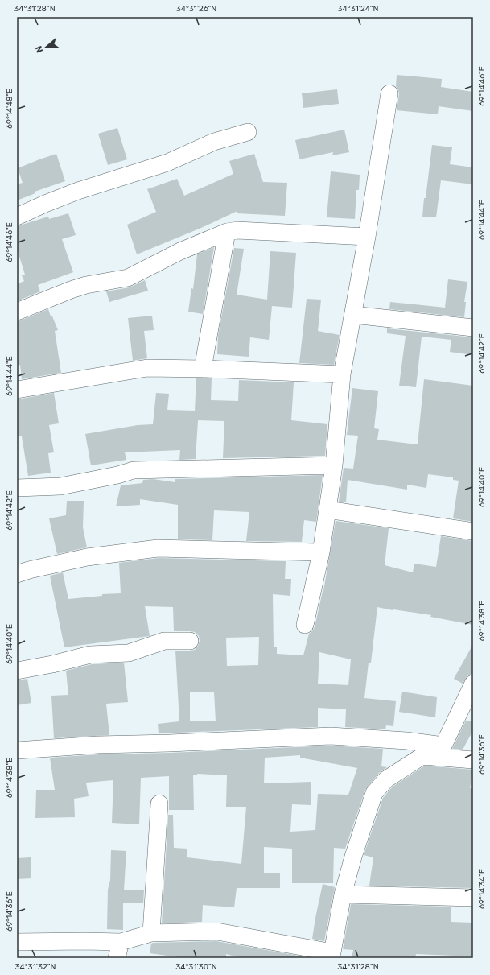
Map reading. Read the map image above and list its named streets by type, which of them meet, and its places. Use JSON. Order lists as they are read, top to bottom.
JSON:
{
  "north": "left",
  "coordinates": [
    "34°31'28\"N",
    "34°31'26\"N",
    "34°31'24\"N",
    "69°14'46\"E",
    "69°14'48\"E",
    "69°14'44\"E",
    "69°14'42\"E",
    "69°14'40\"E",
    "69°14'38\"E",
    "69°14'36\"E",
    "69°14'34\"E",
    "34°31'32\"N",
    "34°31'30\"N"
  ]
}
